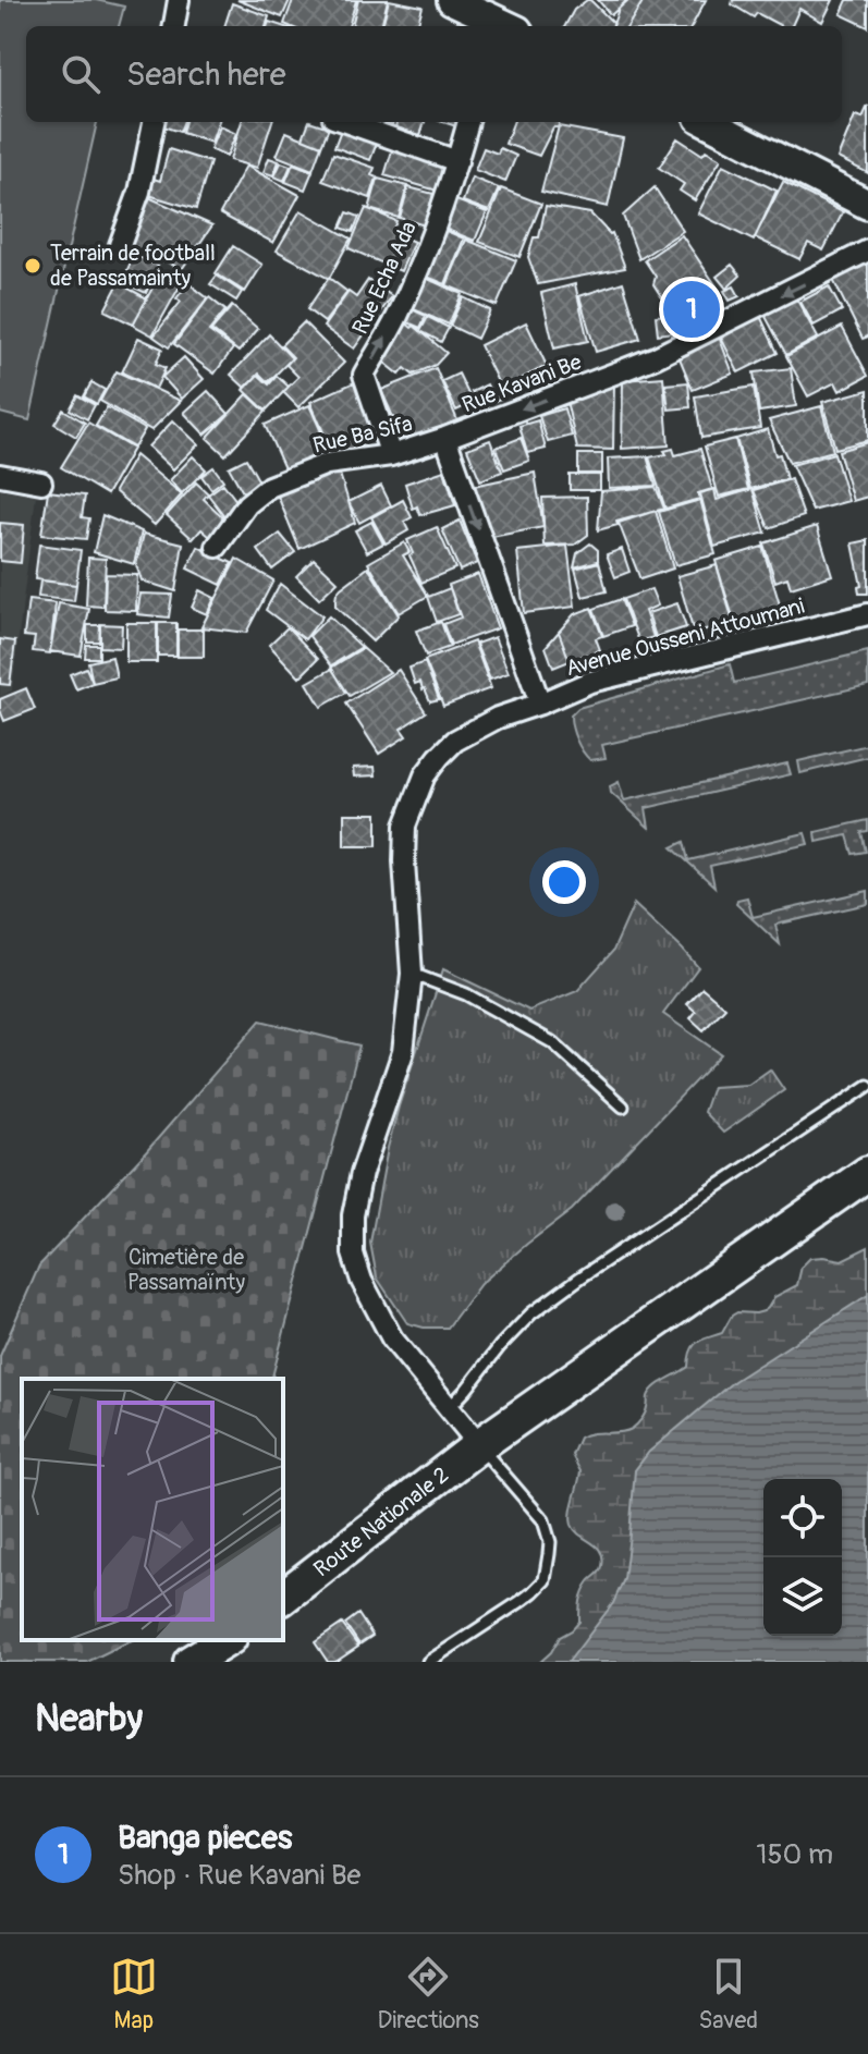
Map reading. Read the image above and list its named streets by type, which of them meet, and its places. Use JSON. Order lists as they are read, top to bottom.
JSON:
{
  "streets": {
    "main road": ["Route Nationale 2"],
    "street": [
      "Rue Echa Ada",
      "Rue Kavani Be",
      "Rue Ba Sifa",
      "Avenue Ousseni Attoumani"
    ]
  },
  "crossings": [
    ["Rue Echa Ada", "Rue Ba Sifa"],
    ["Rue Kavani Be", "Rue Ba Sifa"],
    ["Rue Kavani Be", "Avenue Ousseni Attoumani"],
    ["Avenue Ousseni Attoumani", "Route Nationale 2"]
  ],
  "one_way": ["Rue Echa Ada"],
  "parks": ["Cimetière de Passamaïnty"],
  "places": ["Terrain de football de Passamainty"],
  "page": {
    "search": "Search here",
    "pins": "1",
    "heading": "Nearby",
    "list": [
      {
        "mark": "1",
        "name": "Banga pieces",
        "note": "Shop · Rue Kavani Be",
        "value": "150 m"
      }
    ],
    "nav": ["Map", "Directions", "Saved"]
  }
}
